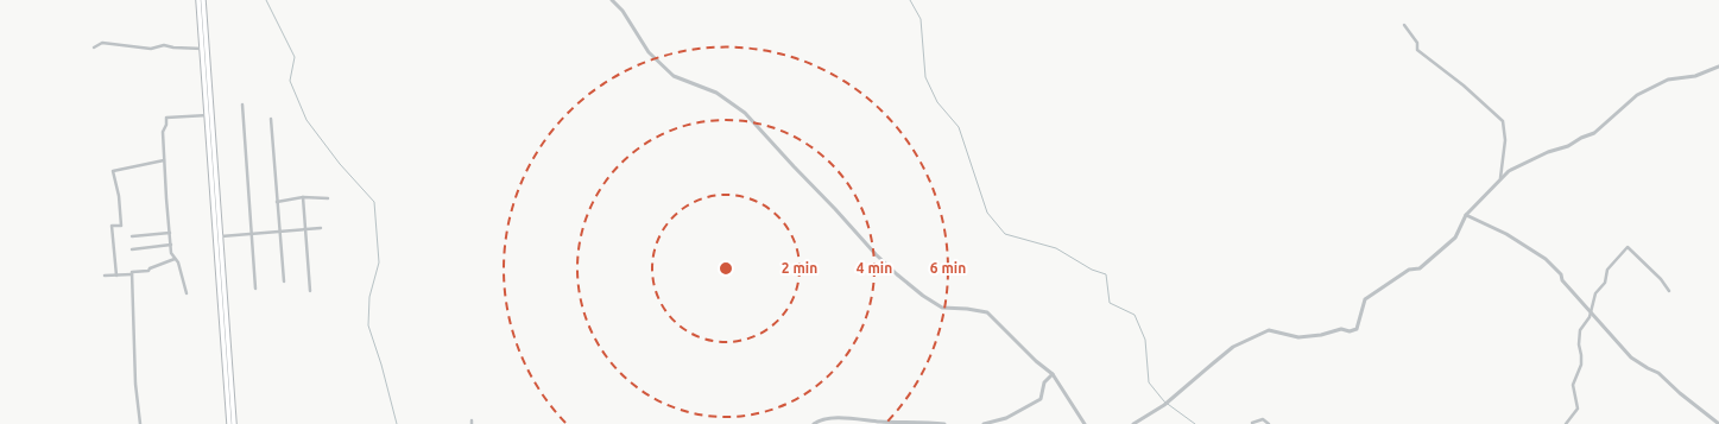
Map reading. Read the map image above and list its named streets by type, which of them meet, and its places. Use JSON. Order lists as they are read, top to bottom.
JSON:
{
  "rings": ["2 min", "4 min", "6 min"]
}
